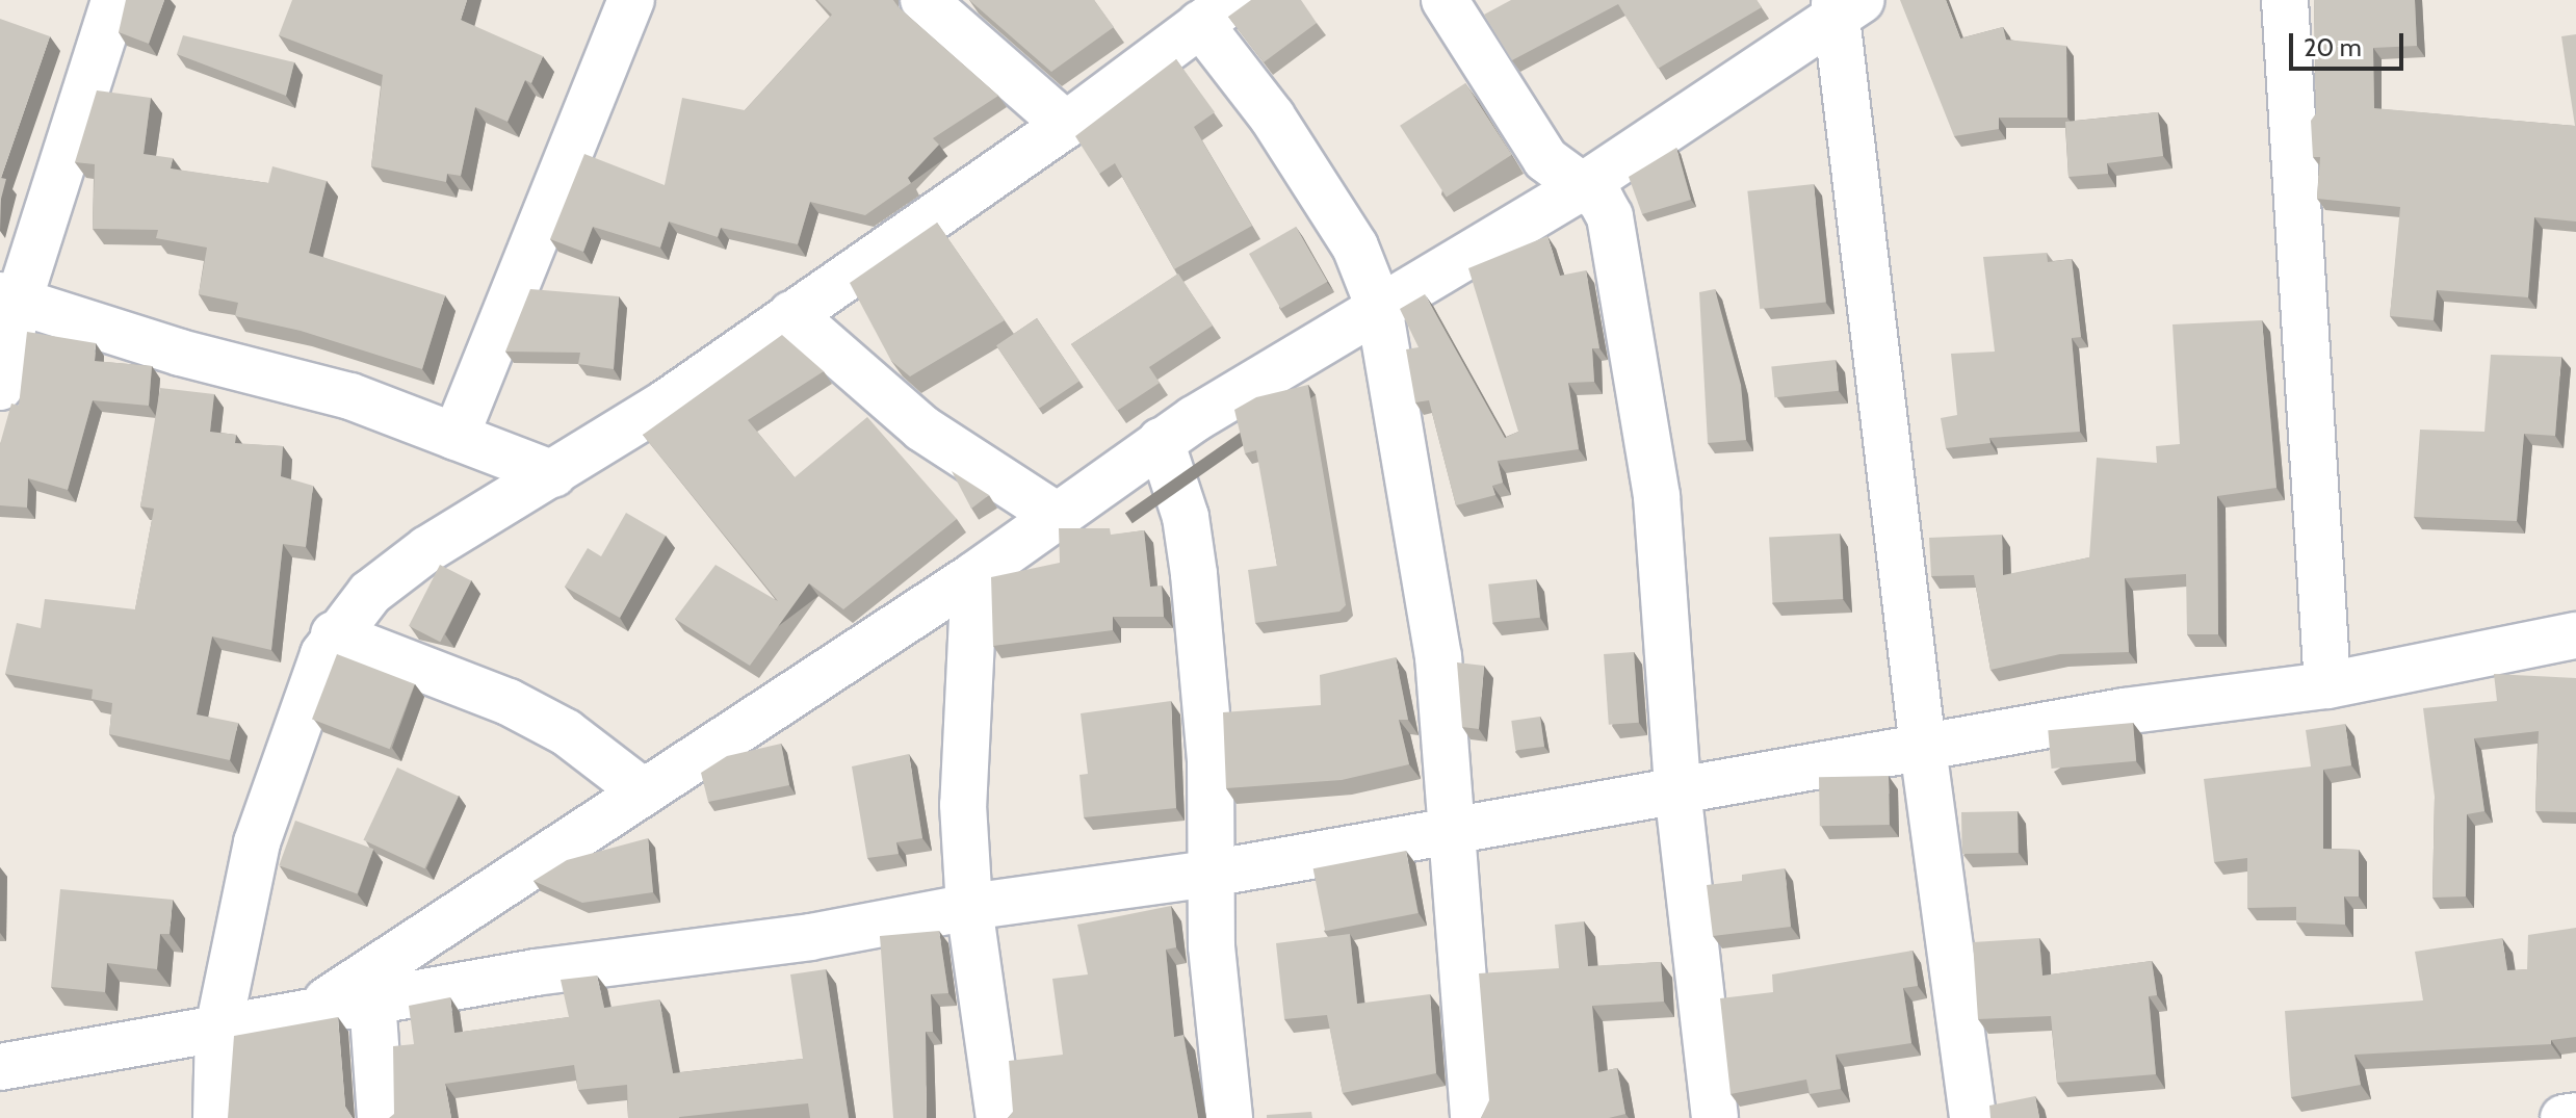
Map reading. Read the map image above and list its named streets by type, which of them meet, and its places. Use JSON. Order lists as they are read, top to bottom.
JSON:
{
  "scale_bar": "20 m"
}
